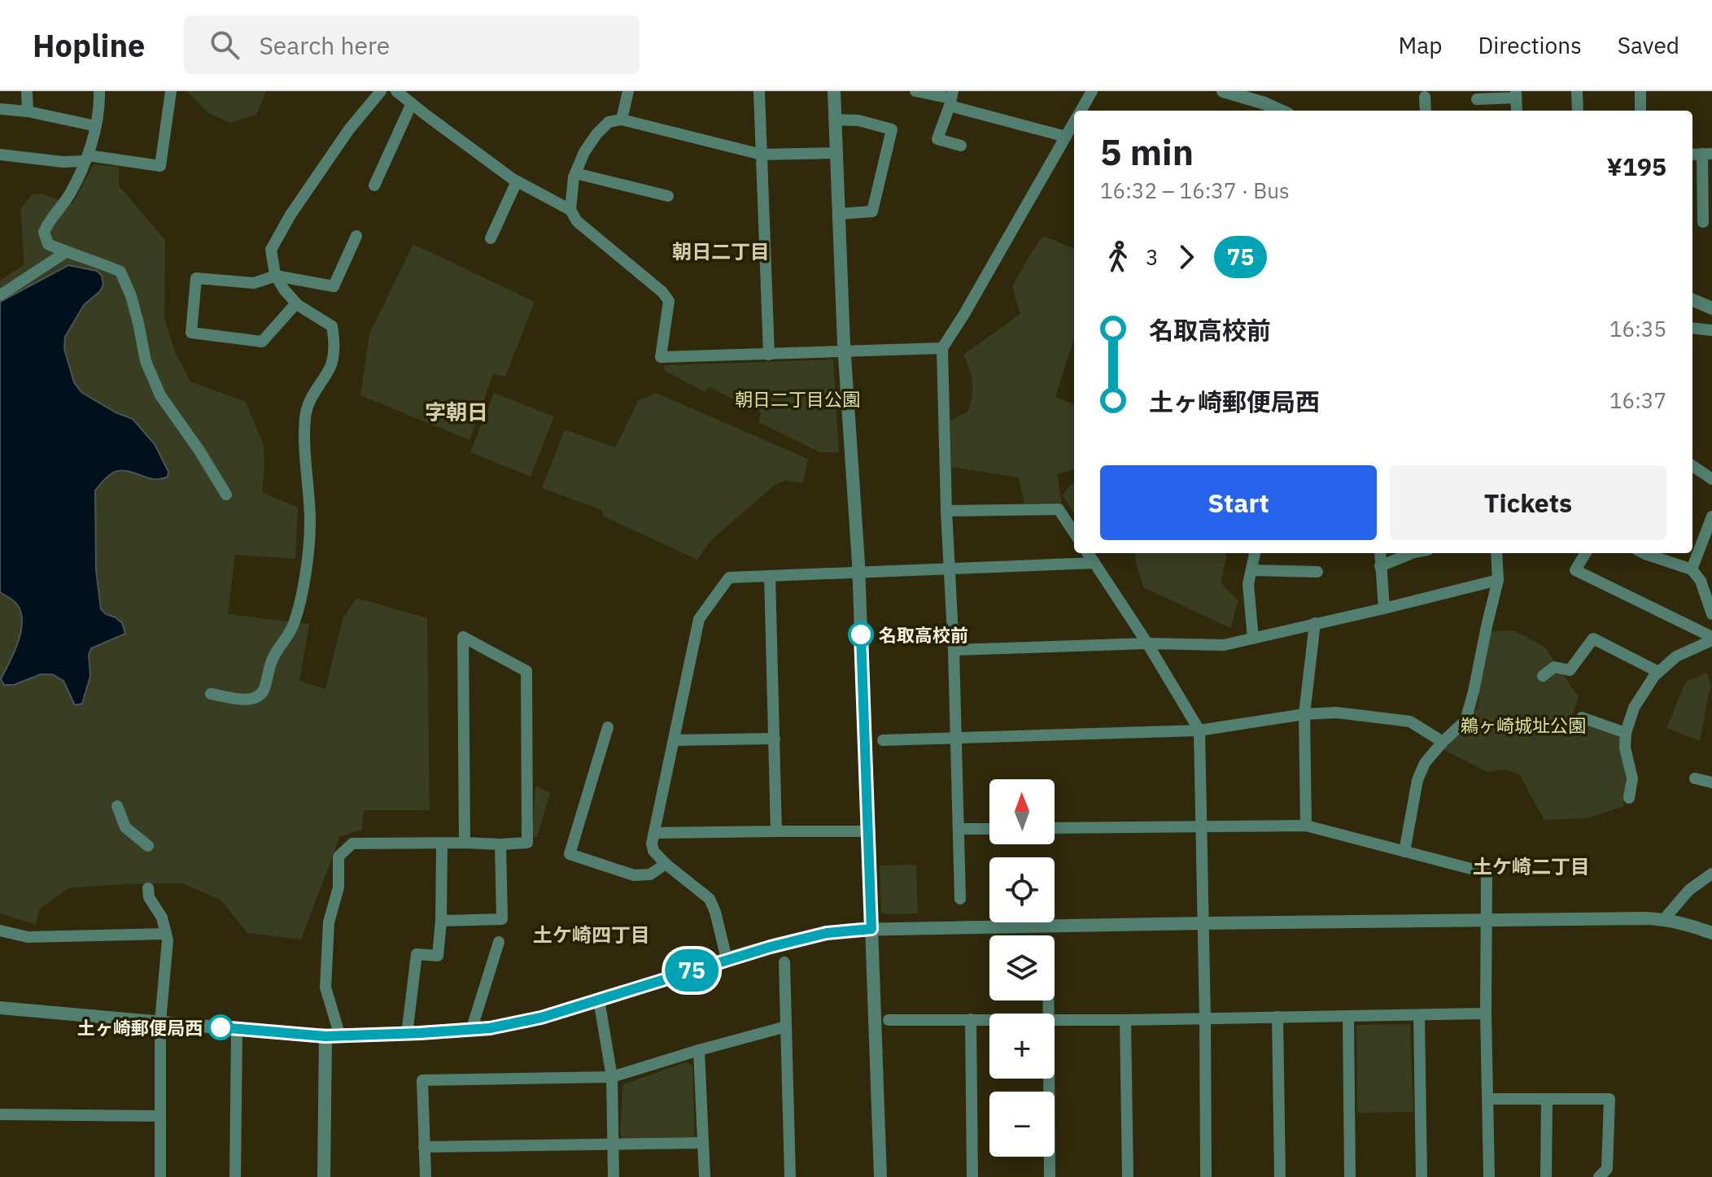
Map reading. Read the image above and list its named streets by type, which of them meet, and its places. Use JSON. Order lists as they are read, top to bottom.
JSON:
{
  "districts": [
    "朝日二丁目",
    "字朝日",
    "土ケ崎二丁目",
    "土ケ崎四丁目"
  ],
  "parks": ["朝日二丁目公園", "鵜ヶ崎城址公園"],
  "places": ["名取高校前", "土ヶ崎郵便局西"],
  "lines": ["bus line 75"],
  "north": "top",
  "page": {
    "header": "Hopline",
    "search": "Search here",
    "nav": ["Map", "Directions", "Saved"],
    "on_map": "75",
    "heading": ["5 min", "16:32 – 16:37 · Bus", "¥195"],
    "legs": ["3", "75"],
    "list": [
      {
        "name": "名取高校前",
        "value": "16:35"
      },
      {
        "name": "土ヶ崎郵便局西",
        "value": "16:37"
      }
    ],
    "buttons": ["Start", "Tickets"],
    "map_buttons": ["+", "−"]
  }
}
